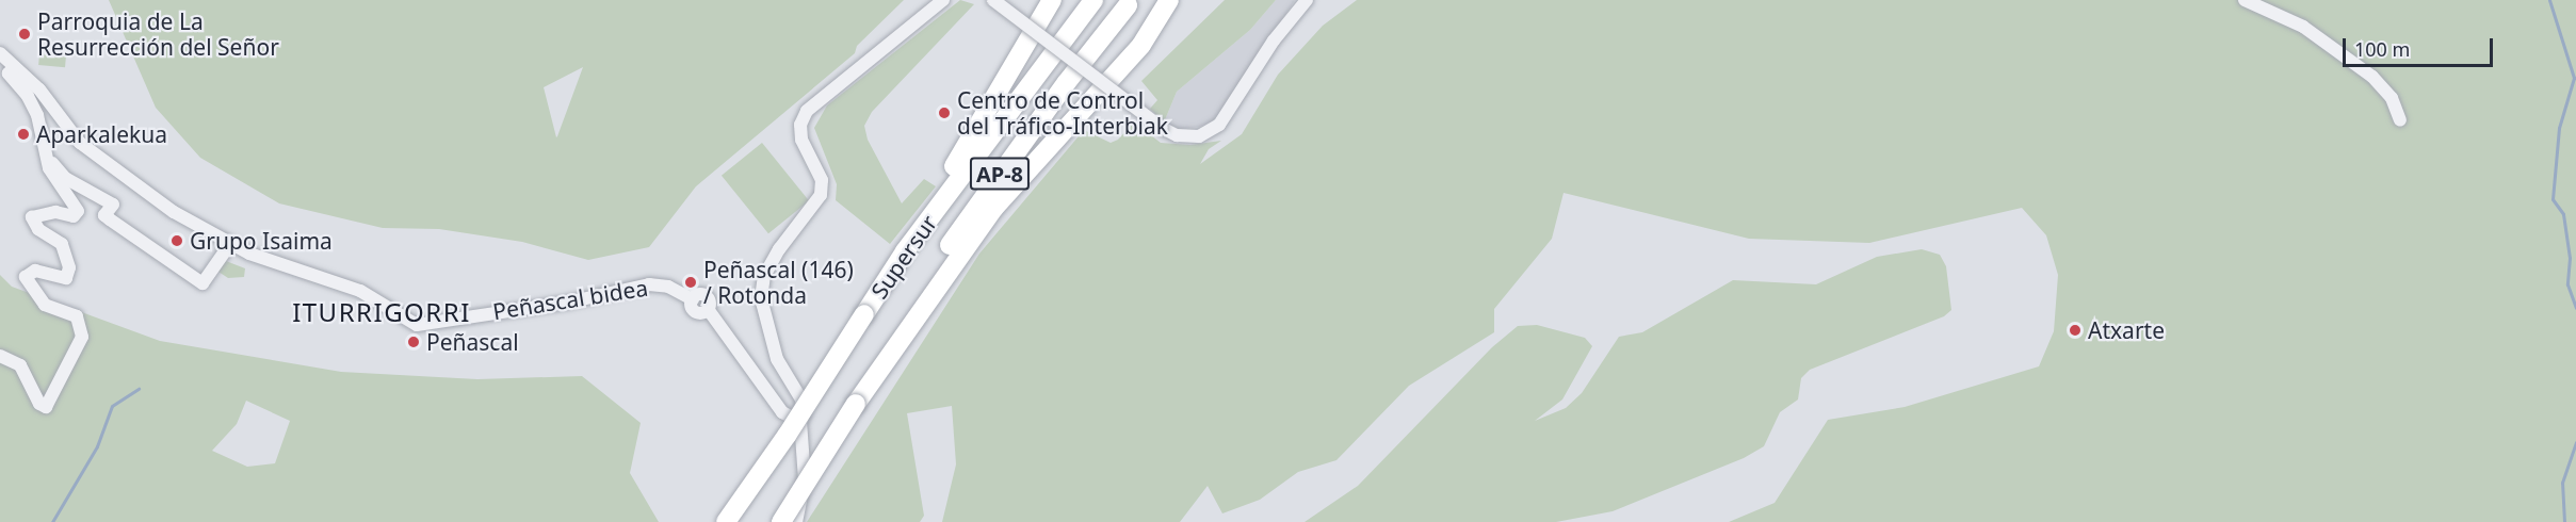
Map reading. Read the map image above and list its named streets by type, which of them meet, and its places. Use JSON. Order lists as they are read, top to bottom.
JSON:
{
  "streets": {
    "highway": ["AP-8", "Supersur"],
    "street": ["Peñascal bidea"]
  },
  "crossings": [
    ["AP-8", "Supersur"]
  ],
  "districts": ["ITURRIGORRI"],
  "places": [
    "Parroquia de La Resurrección del Señor",
    "Centro de Control del Tráfico-Interbiak",
    "Aparkalekua",
    "Grupo Isaima",
    "Peñascal (146) / Rotonda",
    "Atxarte",
    "Peñascal"
  ],
  "scale_bar": "100 m"
}
